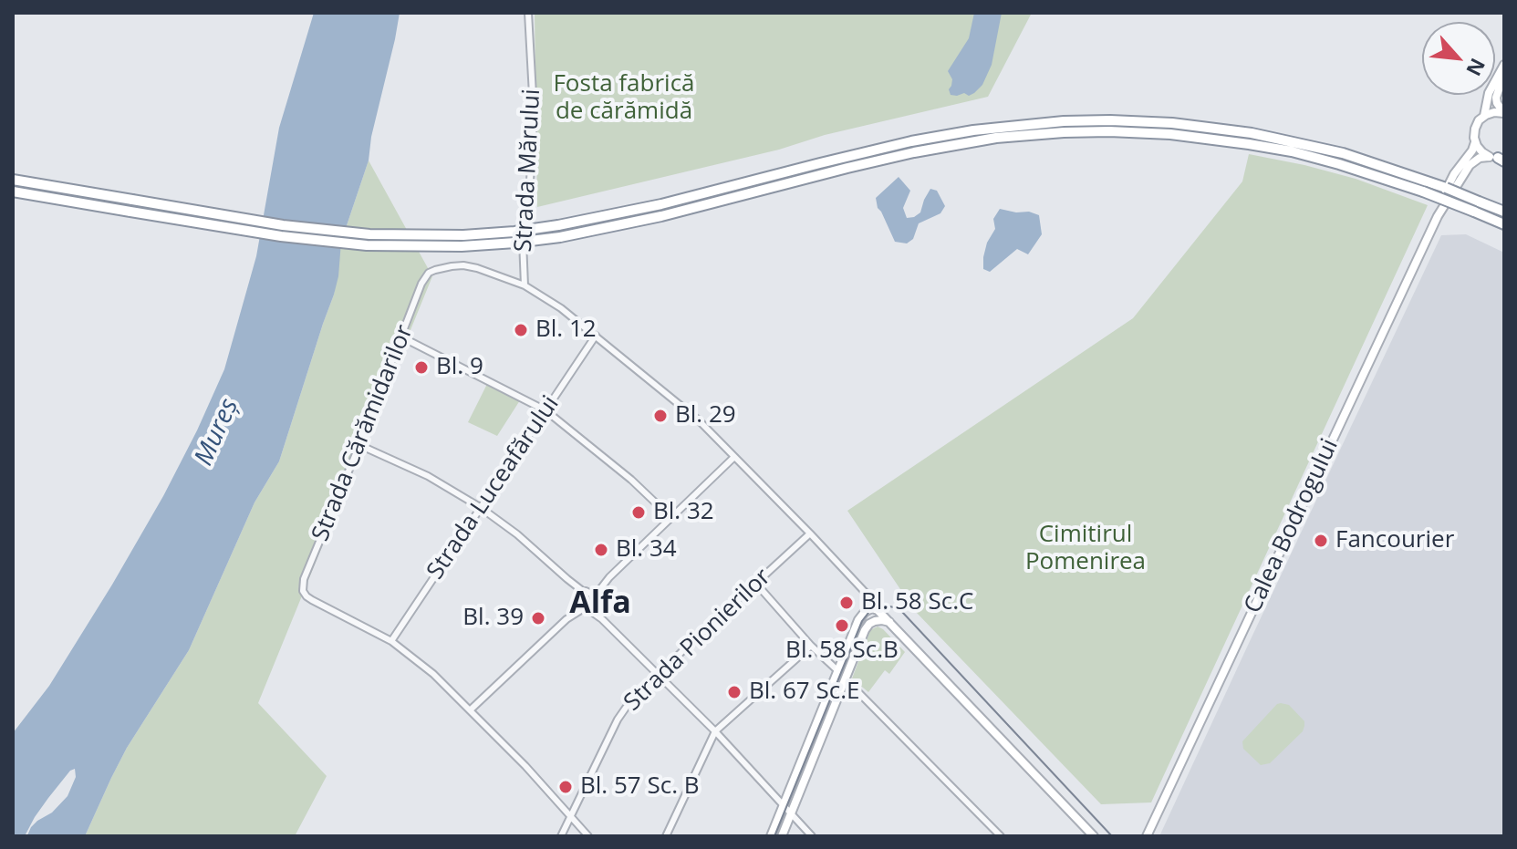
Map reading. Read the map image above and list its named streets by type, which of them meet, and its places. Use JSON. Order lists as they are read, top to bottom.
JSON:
{
  "streets": {
    "main road": ["Calea Bodrogului"],
    "street": [
      "Strada Mărului",
      "Strada Cărămidarilor",
      "Strada Luceafărului",
      "Strada Pionierilor"
    ]
  },
  "crossings": [
    ["Strada Mărului", "Strada Cărămidarilor"],
    ["Strada Cărămidarilor", "Strada Luceafărului"]
  ],
  "districts": ["Alfa"],
  "water": ["Mureș"],
  "parks": ["Fosta fabrică de cărămidă", "Cimitirul Pomenirea"],
  "places": [
    "Bl. 12",
    "Bl. 9",
    "Bl. 29",
    "Bl. 32",
    "Fancourier",
    "Bl. 34",
    "Bl. 58 Sc.C",
    "Bl. 39",
    "Bl. 58 Sc.B",
    "Bl. 67 Sc.E",
    "Bl. 57 Sc. B"
  ],
  "north": "bottom right"
}
